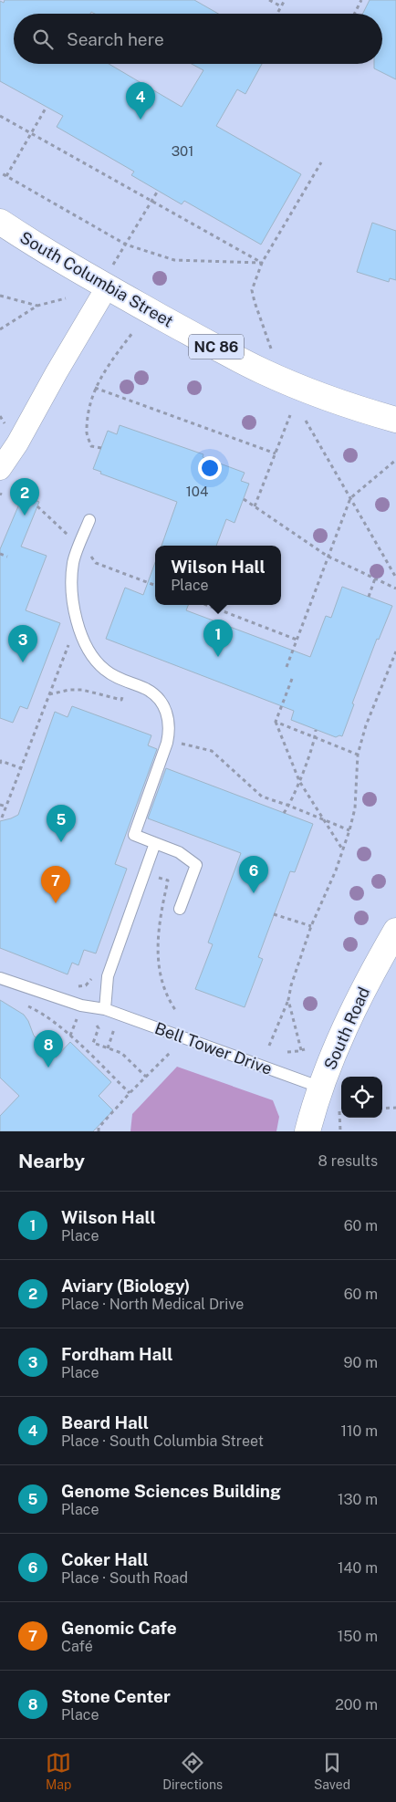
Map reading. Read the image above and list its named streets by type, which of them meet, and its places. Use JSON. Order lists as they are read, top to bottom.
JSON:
{
  "streets": {
    "main road": ["South Columbia Street", "NC 86", "South Road"],
    "lane": ["Bell Tower Drive"]
  },
  "crossings": [
    ["South Road", "Bell Tower Drive"]
  ],
  "house_numbers": ["301", "104"],
  "page": {
    "search": "Search here",
    "pins": [
      "4",
      "2",
      "1",
      "3",
      "5",
      "6",
      "7",
      "8"
    ],
    "popup": ["Wilson Hall", "Place"],
    "heading": ["Nearby", "8 results"],
    "list": [
      {
        "mark": "1",
        "name": "Wilson Hall",
        "note": "Place",
        "value": "60 m"
      },
      {
        "mark": "2",
        "name": "Aviary (Biology)",
        "note": "Place · North Medical Drive",
        "value": "60 m"
      },
      {
        "mark": "3",
        "name": "Fordham Hall",
        "note": "Place",
        "value": "90 m"
      },
      {
        "mark": "4",
        "name": "Beard Hall",
        "note": "Place · South Columbia Street",
        "value": "110 m"
      },
      {
        "mark": "5",
        "name": "Genome Sciences Building",
        "note": "Place",
        "value": "130 m"
      },
      {
        "mark": "6",
        "name": "Coker Hall",
        "note": "Place · South Road",
        "value": "140 m"
      },
      {
        "mark": "7",
        "name": "Genomic Cafe",
        "note": "Café",
        "value": "150 m"
      },
      {
        "mark": "8",
        "name": "Stone Center",
        "note": "Place",
        "value": "200 m"
      }
    ],
    "nav": ["Map", "Directions", "Saved"]
  }
}
